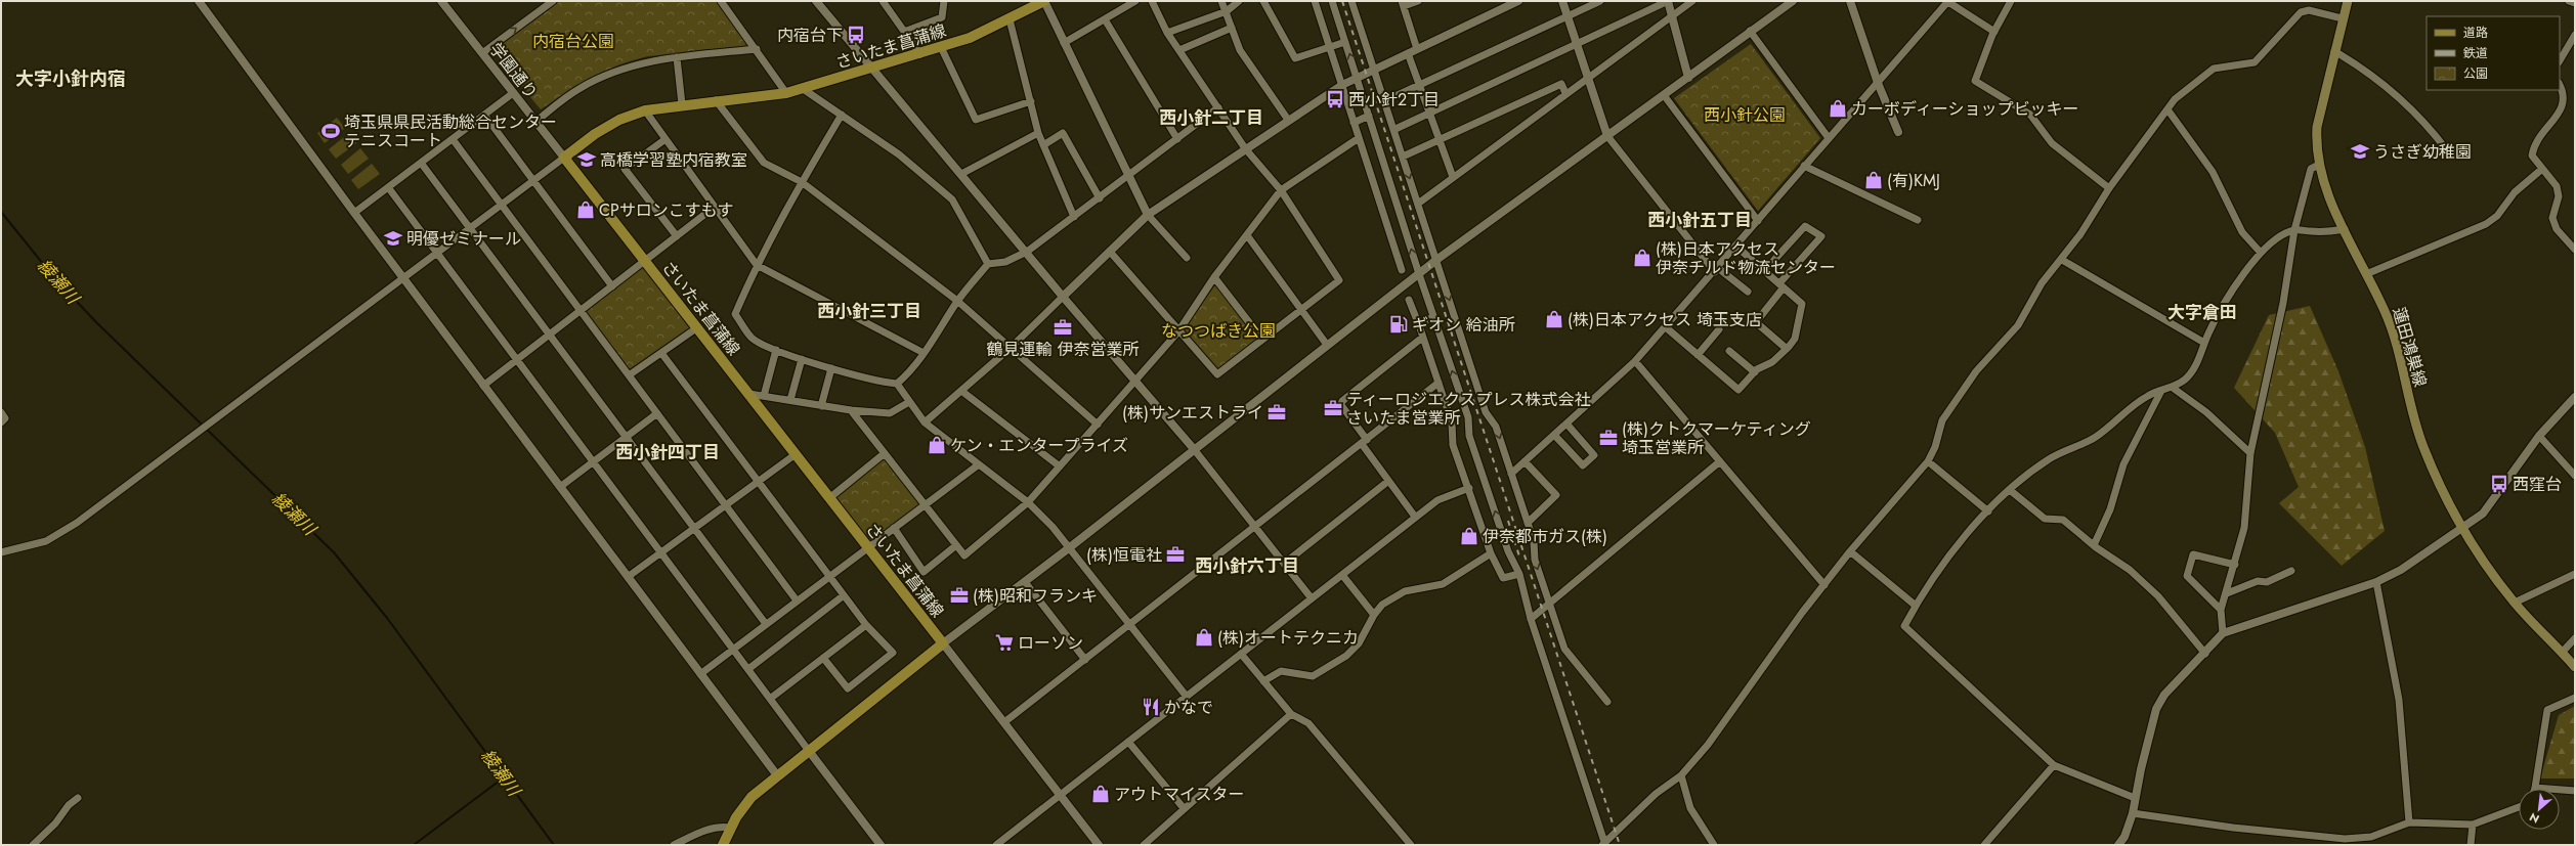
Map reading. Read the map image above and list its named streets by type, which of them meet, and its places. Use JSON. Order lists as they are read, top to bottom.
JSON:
{
  "streets": {
    "main road": ["さいたま菖蒲線", "蓮田鴻巣線"],
    "street": ["学園通り"]
  },
  "crossings": [
    ["さいたま菖蒲線", "学園通り"]
  ],
  "districts": [
    "大字小針内宿",
    "西小針二丁目",
    "西小針五丁目",
    "西小針三丁目",
    "大字倉田",
    "西小針四丁目",
    "西小針六丁目"
  ],
  "water": ["綾瀬川"],
  "parks": ["内宿台公園", "西小針公園", "なつつばき公園"],
  "places": {
    "bus stop": ["内宿台下", "西小針2丁目", "西窪台"],
    "shop": [
      "カーボディーショップビッキー",
      "(有)KMJ",
      "CPサロンこすもす",
      "(株)日本アクセス 伊奈チルド物流センター",
      "(株)日本アクセス 埼玉支店",
      "ケン・エンタープライズ",
      "伊奈都市ガス(株)",
      "(株)オートテクニカ",
      "アウトマイスター"
    ],
    "sports": ["埼玉県県民活動総合センター テニスコート"],
    "school or university": ["うさぎ幼稚園", "高橋学習塾内宿教室", "明優ゼミナール"],
    "fuel station": ["ギオン 給油所"],
    "office": [
      "鶴見運輸 伊奈営業所",
      "ティーロジエクスプレス株式会社 さいたま営業所",
      "(株)サンエストライ",
      "(株)クトクマーケティング 埼玉営業所",
      "(株)恒電社",
      "(株)昭和フランキ"
    ],
    "supermarket": ["ローソン"],
    "restaurant": ["かなで"]
  },
  "legend": ["道路", "鉄道", "公園"],
  "north": "bottom left"
}
